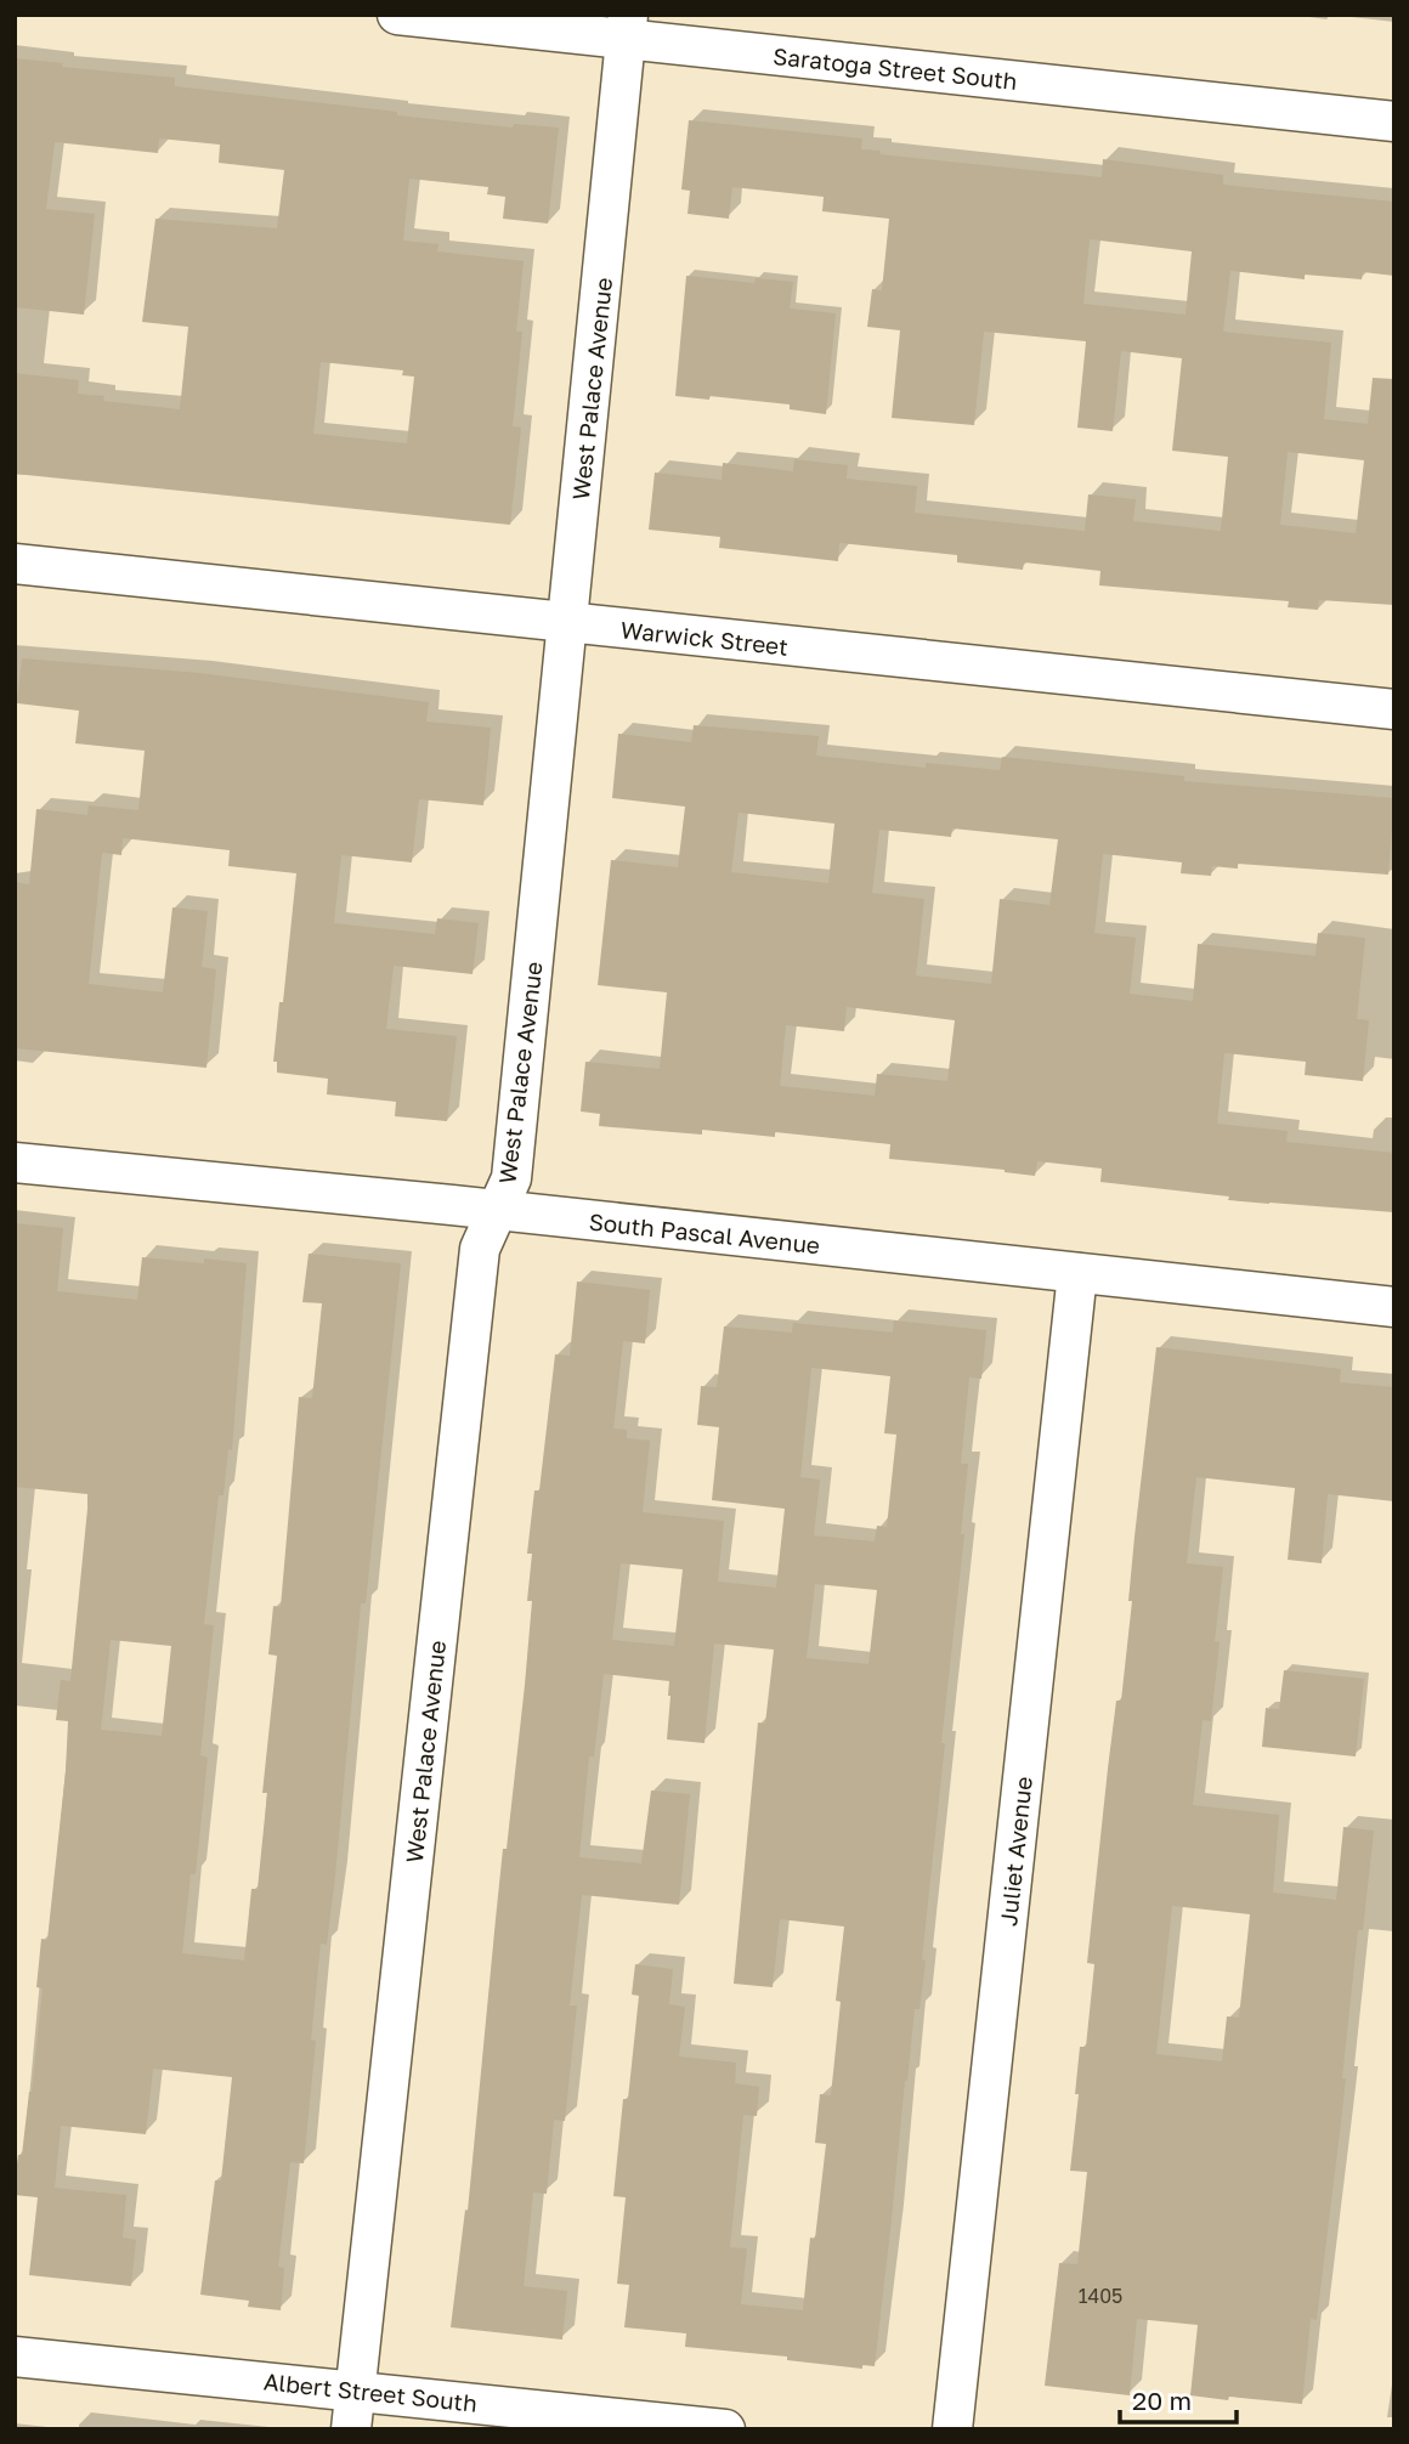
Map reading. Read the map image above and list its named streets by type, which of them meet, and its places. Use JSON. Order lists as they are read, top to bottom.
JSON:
{
  "streets": {
    "street": [
      "Saratoga Street South",
      "West Palace Avenue",
      "Warwick Street",
      "South Pascal Avenue",
      "Juliet Avenue",
      "Albert Street South"
    ]
  },
  "crossings": [
    ["Saratoga Street South", "West Palace Avenue"],
    ["West Palace Avenue", "Warwick Street"],
    ["West Palace Avenue", "South Pascal Avenue"],
    ["West Palace Avenue", "Albert Street South"],
    ["South Pascal Avenue", "Juliet Avenue"]
  ],
  "house_numbers": ["1405"],
  "scale_bar": "20 m"
}
